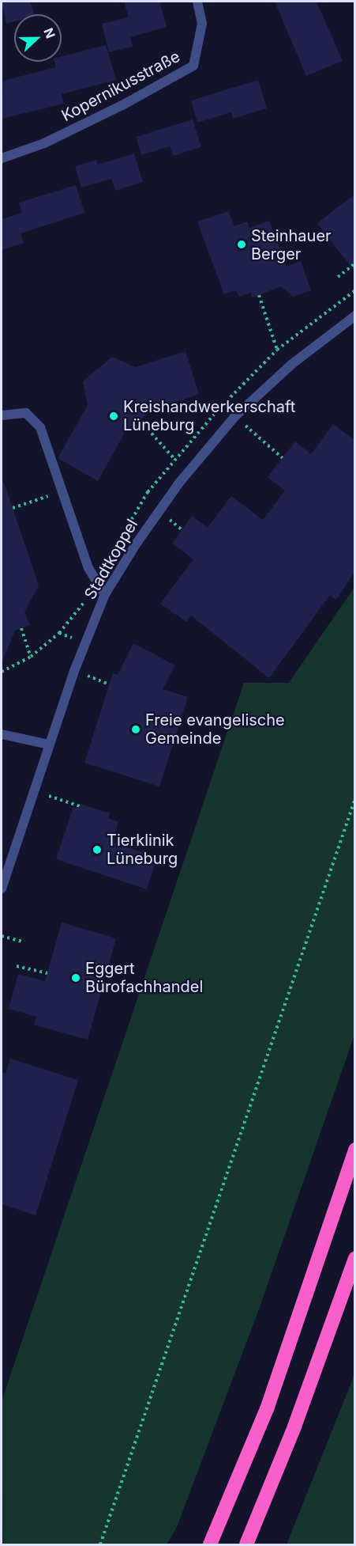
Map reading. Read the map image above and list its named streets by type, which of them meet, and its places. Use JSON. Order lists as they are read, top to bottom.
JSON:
{
  "streets": {
    "street": ["Kopernikusstraße", "Stadtkoppel"]
  },
  "places": [
    "Steinhauer Berger",
    "Kreishandwerkerschaft Lüneburg",
    "Freie evangelische Gemeinde",
    "Tierklinik Lüneburg",
    "Eggert Bürofachhandel"
  ],
  "north": "right"
}
